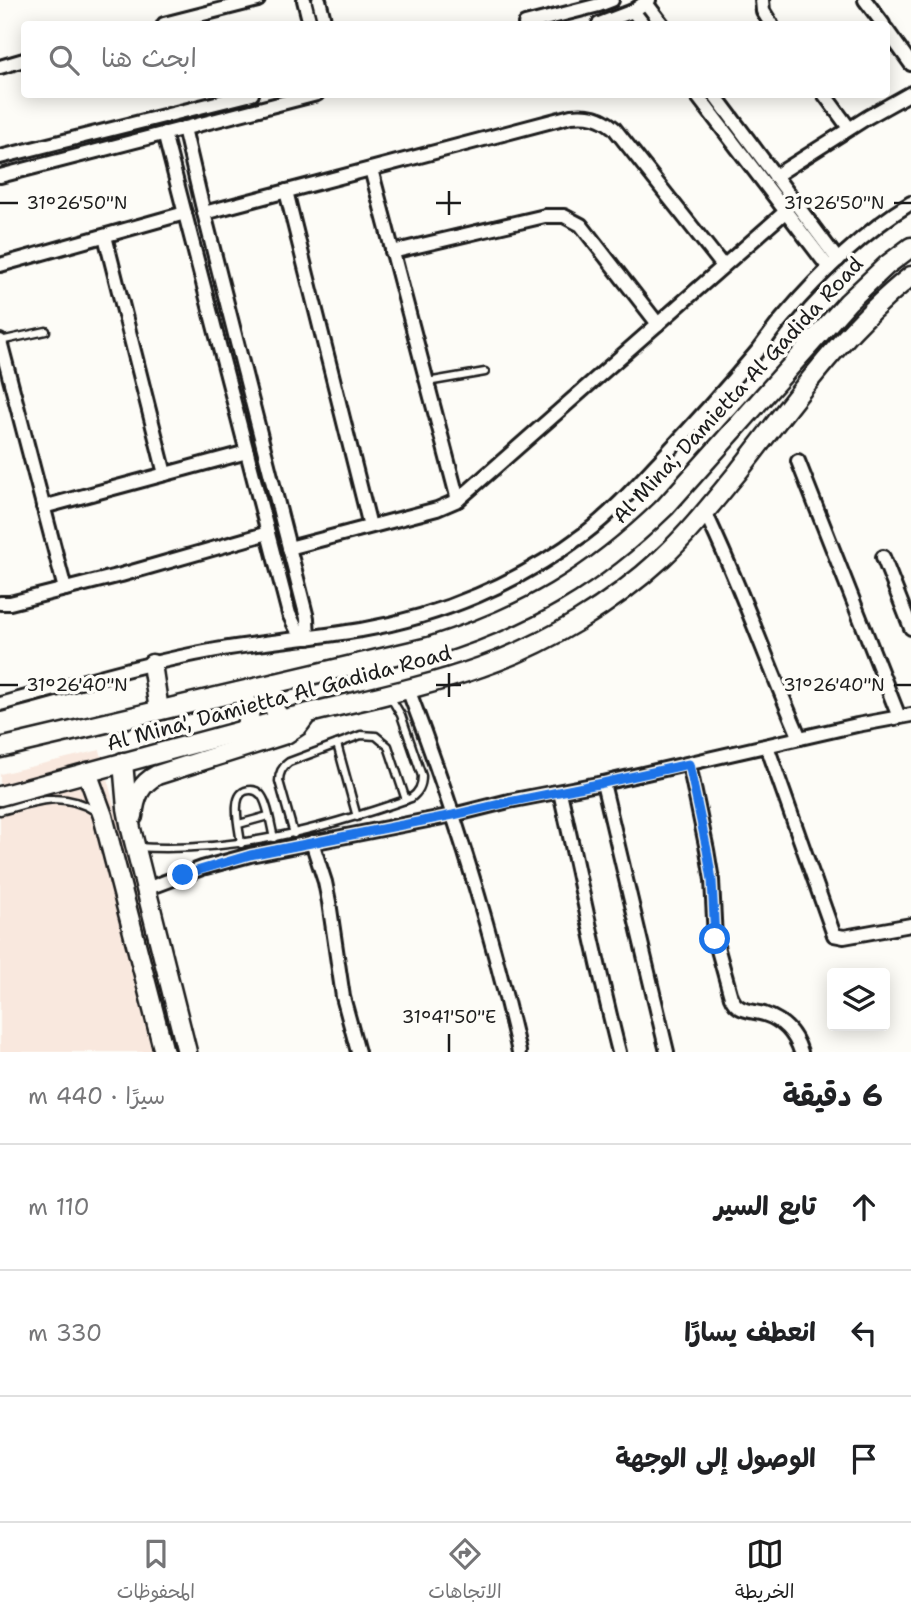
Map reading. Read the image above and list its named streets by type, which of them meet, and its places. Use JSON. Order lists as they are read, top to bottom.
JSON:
{
  "streets": {
    "main road": ["Al Mina', Damietta Al Gadida Road"]
  },
  "page": {
    "search": "ابحث هنا",
    "heading": ["6 دقيقة", "سيرًا · 440 m"],
    "list": [
      ["تابع السير", "110 m"],
      ["انعطف يسارًا", "330 m"],
      "الوصول إلى الوجهة"
    ],
    "nav": ["الخريطة", "الاتجاهات", "المحفوظات"]
  },
  "coordinates": ["31°26'50\"N", "31°26'40\"N", "31°41'50\"E"]
}
